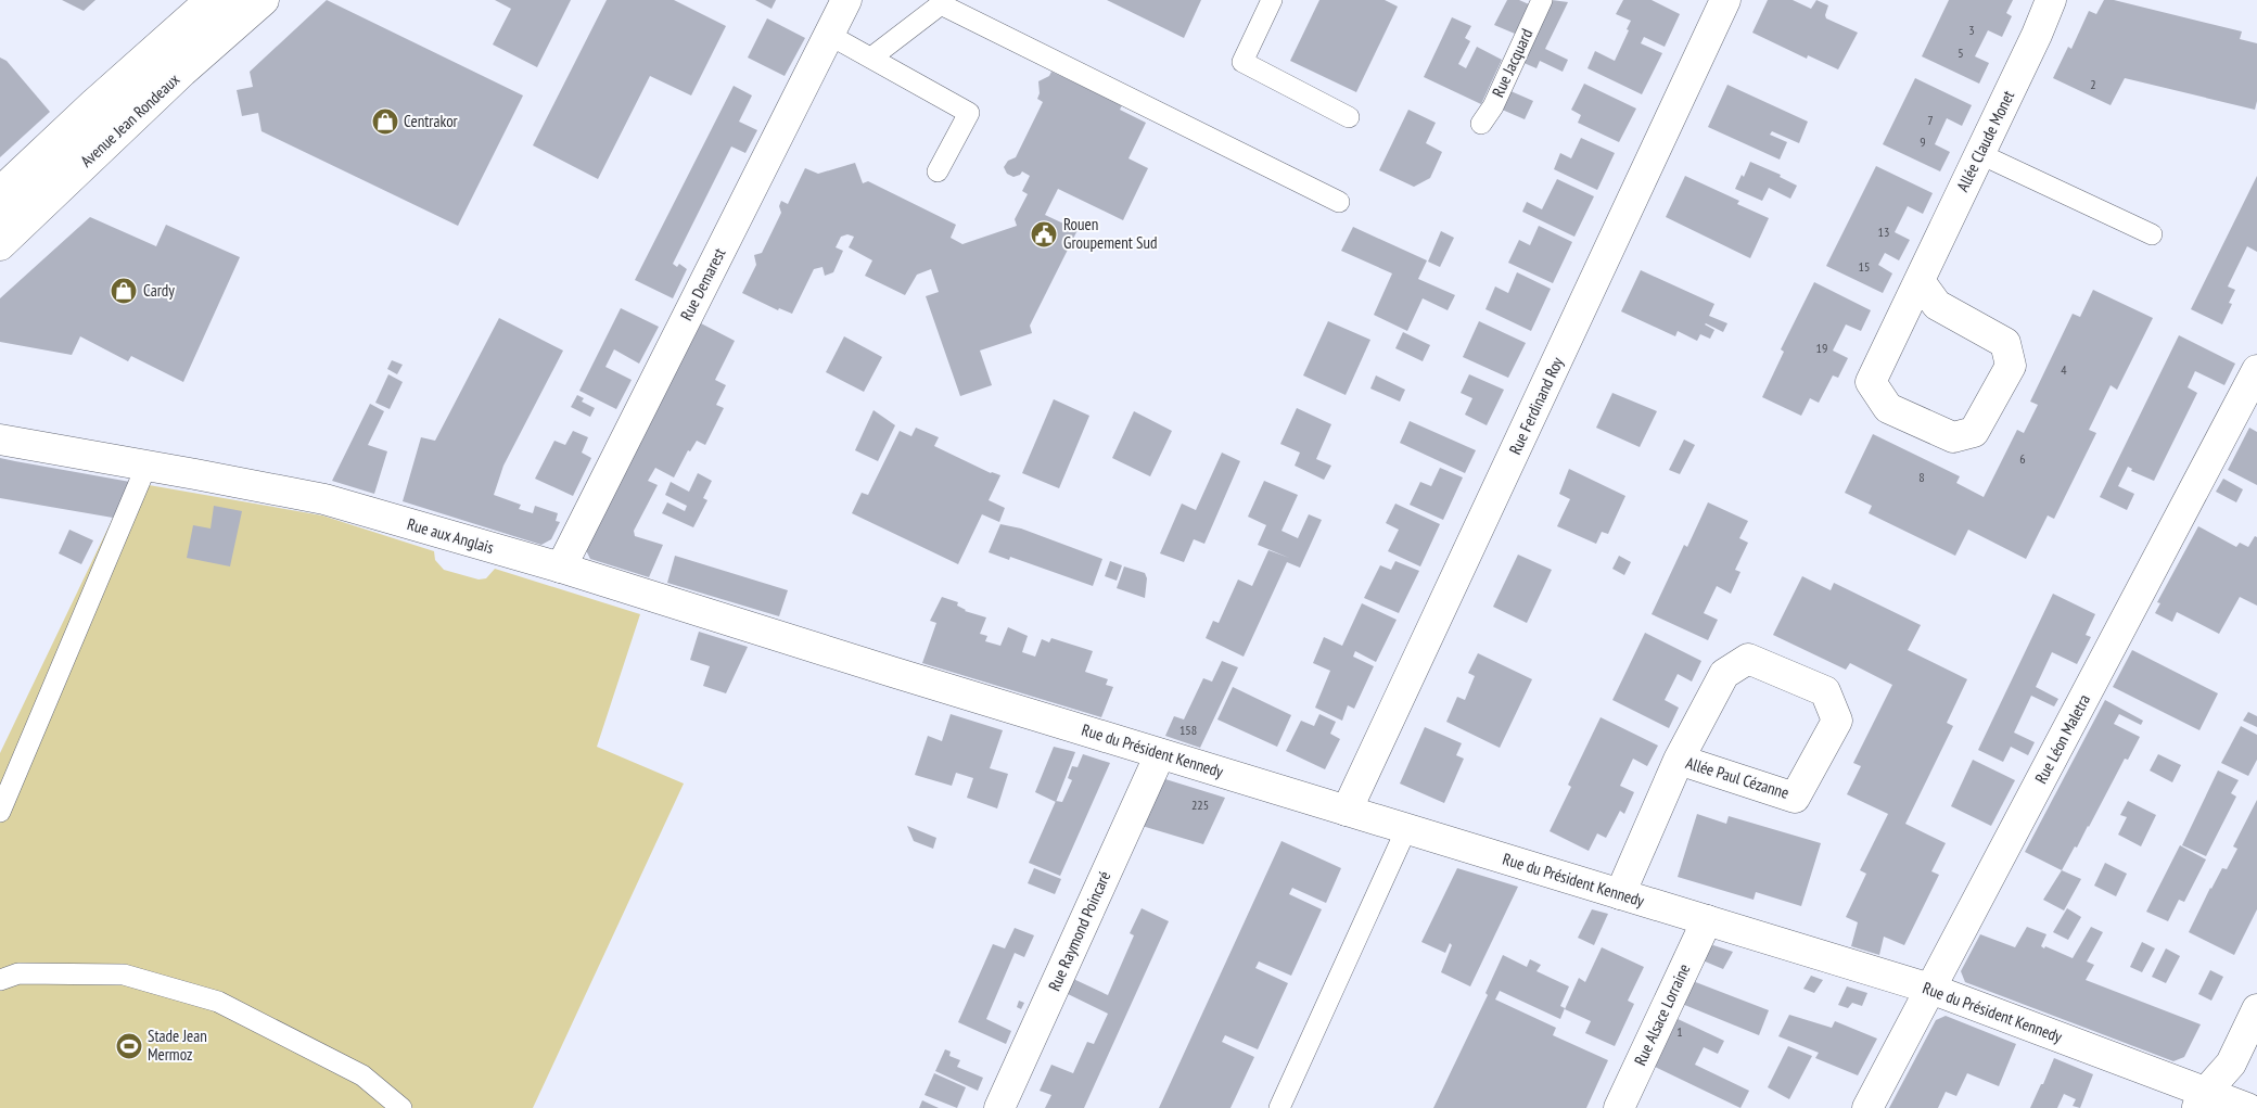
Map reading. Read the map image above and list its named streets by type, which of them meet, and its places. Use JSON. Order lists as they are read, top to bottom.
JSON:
{
  "streets": {
    "street": [
      "Avenue Jean Rondeaux",
      "Allée Claude Monet",
      "Rue Demarest",
      "Rue Ferdinand Roy",
      "Rue aux Anglais",
      "Rue Léon Maletra",
      "Rue du Président Kennedy",
      "Allée Paul Cézanne",
      "Rue Raymond Poincaré",
      "Rue Alsace Lorraine"
    ],
    "lane": ["Rue Jacquard"]
  },
  "crossings": [
    ["Rue Demarest", "Rue aux Anglais"],
    ["Rue Ferdinand Roy", "Rue du Président Kennedy"],
    ["Rue aux Anglais", "Rue du Président Kennedy"],
    ["Rue Léon Maletra", "Rue du Président Kennedy"],
    ["Rue du Président Kennedy", "Allée Paul Cézanne"],
    ["Rue du Président Kennedy", "Rue Raymond Poincaré"],
    ["Rue du Président Kennedy", "Rue Alsace Lorraine"]
  ],
  "places": {
    "shop": ["Centrakor", "Cardy"],
    "public building": ["Rouen Groupement Sud"],
    "sports": ["Stade Jean Mermoz"]
  },
  "house_numbers": [
    "3",
    "5",
    "2",
    "7",
    "9",
    "13",
    "15",
    "19",
    "4",
    "6",
    "8",
    "158",
    "225",
    "1"
  ]
}
